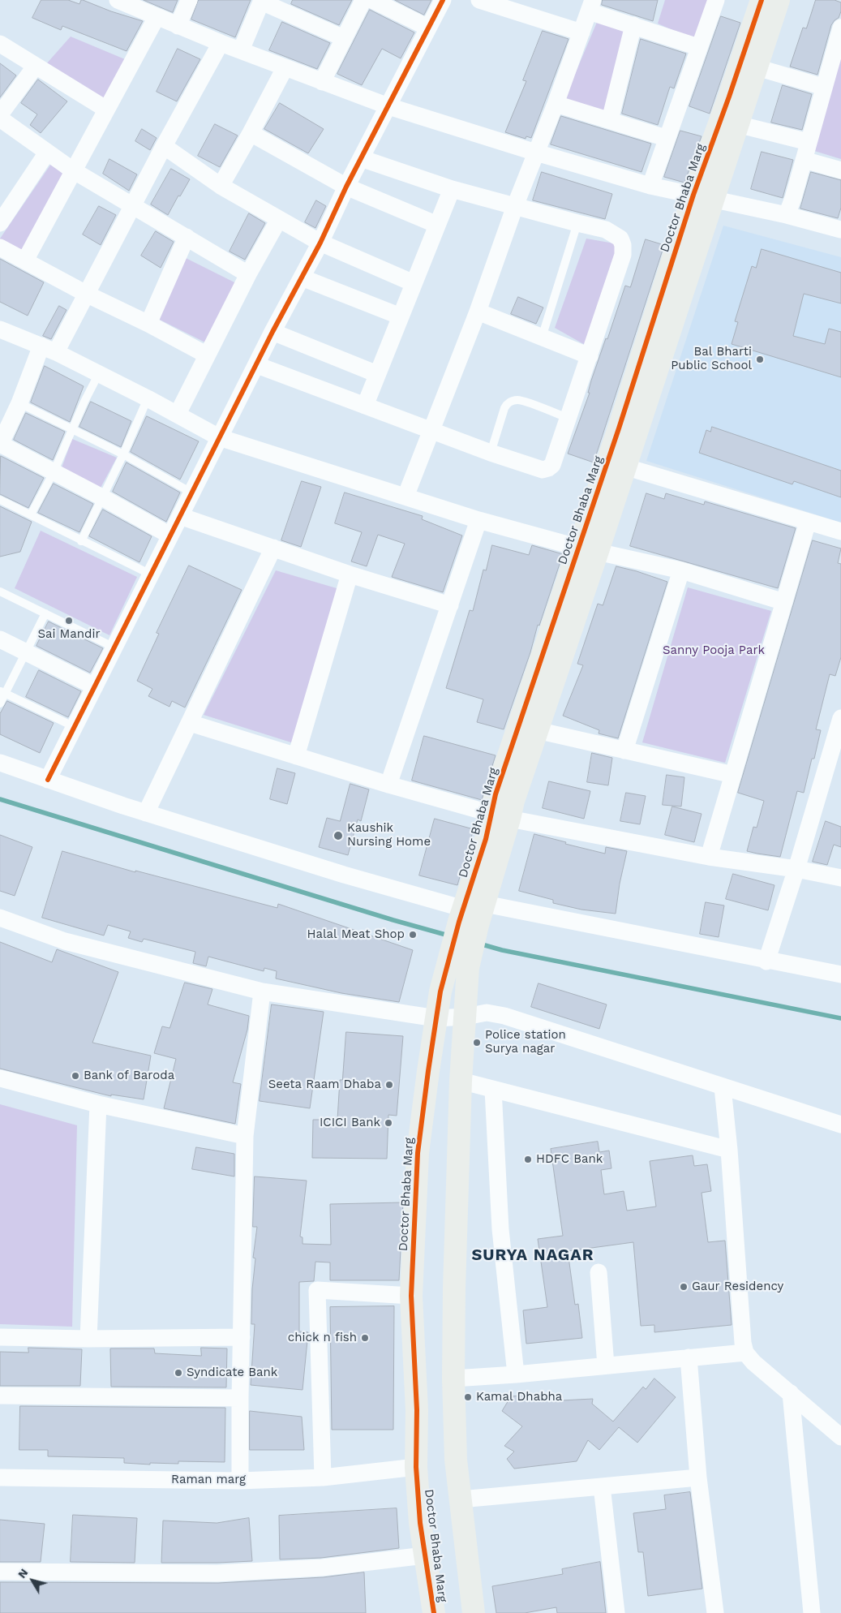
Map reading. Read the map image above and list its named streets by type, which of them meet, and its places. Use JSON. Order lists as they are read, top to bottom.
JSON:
{
  "streets": {
    "street": ["Doctor Bhaba Marg", "Raman marg"]
  },
  "crossings": [
    ["Doctor Bhaba Marg", "Raman marg"]
  ],
  "districts": ["SURYA NAGAR"],
  "parks": ["Sanny Pooja Park"],
  "places": [
    "Bal Bharti Public School",
    "Sai Mandir",
    "Kaushik Nursing Home",
    "Halal Meat Shop",
    "Police station Surya nagar",
    "Bank of Baroda",
    "Seeta Raam Dhaba",
    "ICICI Bank",
    "HDFC Bank",
    "Gaur Residency",
    "chick n fish",
    "Syndicate Bank",
    "Kamal Dhabha"
  ],
  "north": "top left"
}
